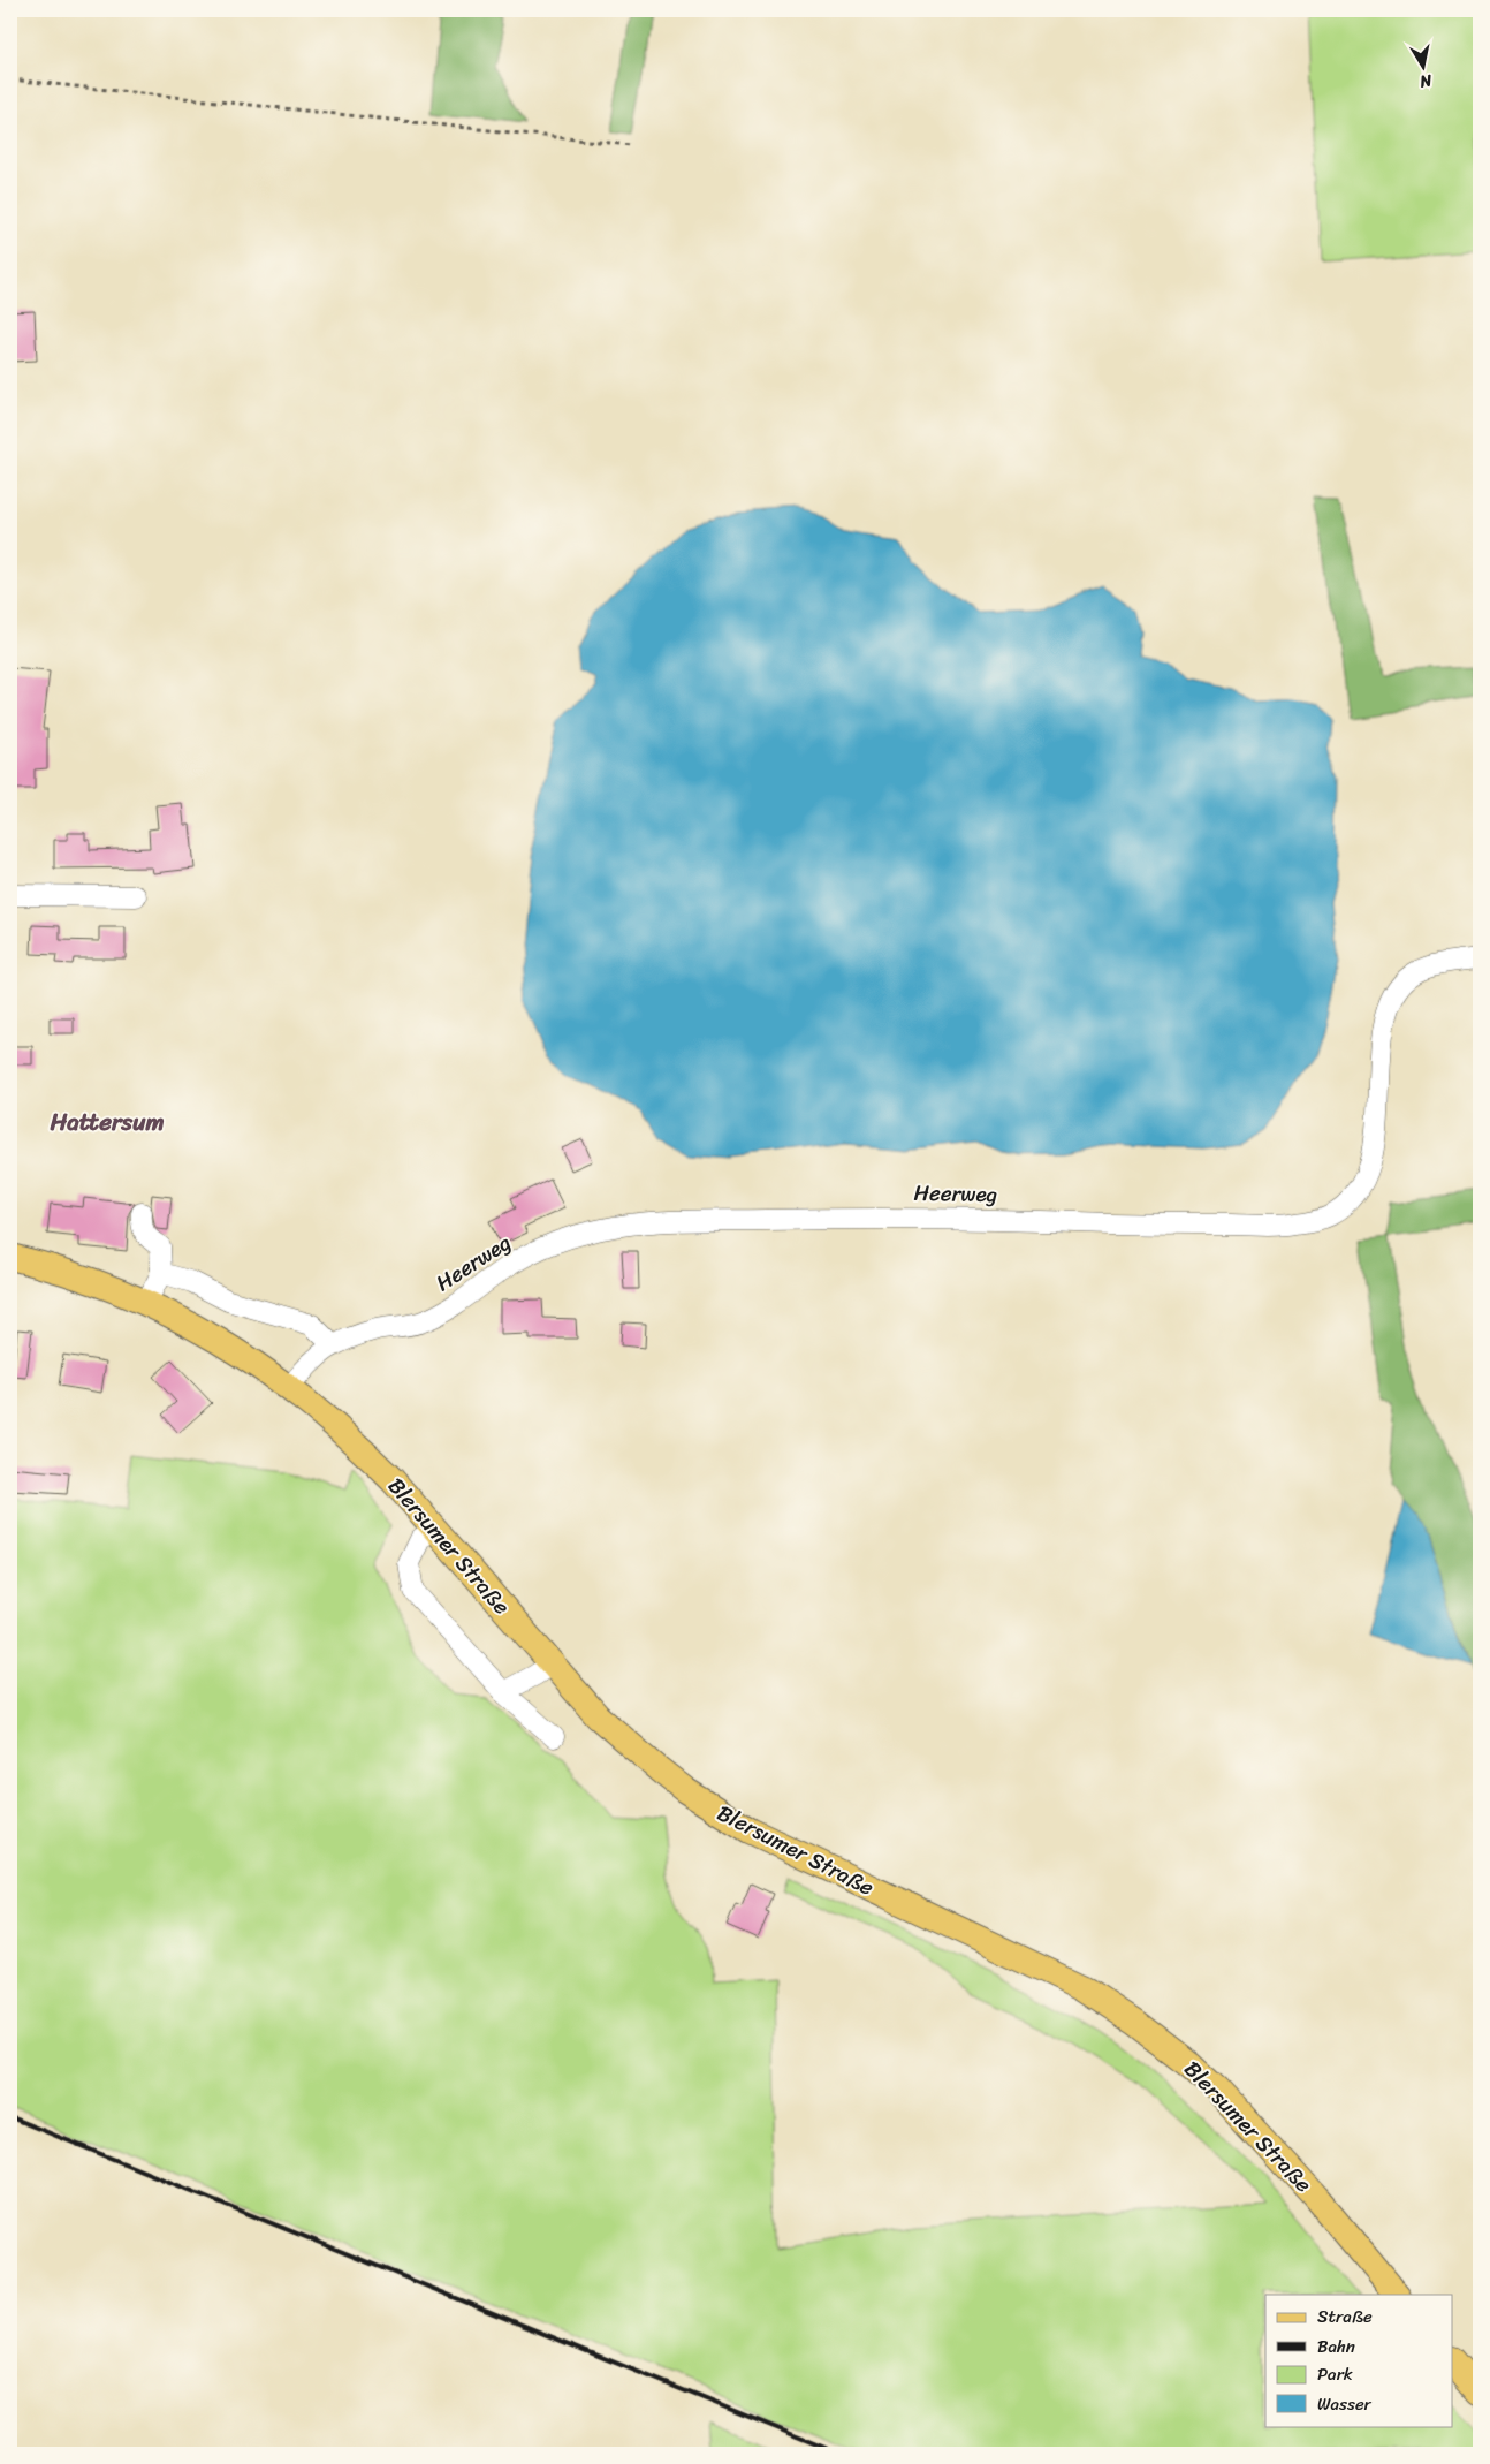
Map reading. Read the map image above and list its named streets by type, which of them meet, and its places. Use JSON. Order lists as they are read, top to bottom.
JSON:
{
  "streets": {
    "main road": ["Blersumer Straße"],
    "street": ["Heerweg"]
  },
  "crossings": [
    ["Heerweg", "Blersumer Straße"]
  ],
  "districts": ["Hattersum"],
  "legend": [
    "Straße",
    "Bahn",
    "Park",
    "Wasser"
  ],
  "north": "bottom"
}
